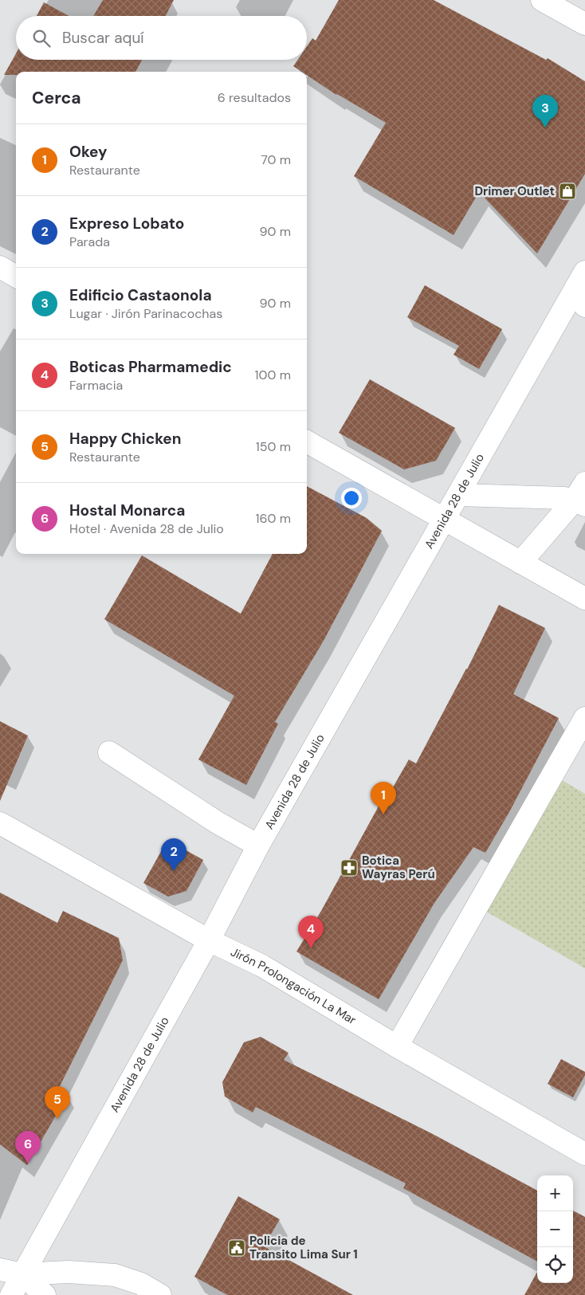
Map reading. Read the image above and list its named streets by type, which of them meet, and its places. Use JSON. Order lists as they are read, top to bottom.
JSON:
{
  "streets": {
    "street": ["Avenida 28 de Julio", "Jirón Prolongación La Mar"]
  },
  "crossings": [
    ["Avenida 28 de Julio", "Jirón Prolongación La Mar"]
  ],
  "places": {
    "shop": ["Drimer Outlet"],
    "pharmacy": ["Botica Wayras Perú"],
    "public building": ["Policia de Transito Lima Sur 1"]
  },
  "page": {
    "search": "Buscar aquí",
    "heading": ["Cerca", "6 resultados"],
    "pins": [
      "3",
      "1",
      "2",
      "4",
      "5",
      "6"
    ],
    "list": [
      {
        "mark": "1",
        "name": "Okey",
        "note": "Restaurante",
        "value": "70 m"
      },
      {
        "mark": "2",
        "name": "Expreso Lobato",
        "note": "Parada",
        "value": "90 m"
      },
      {
        "mark": "3",
        "name": "Edificio Castaonola",
        "note": "Lugar · Jirón Parinacochas",
        "value": "90 m"
      },
      {
        "mark": "4",
        "name": "Boticas Pharmamedic",
        "note": "Farmacia",
        "value": "100 m"
      },
      {
        "mark": "5",
        "name": "Happy Chicken",
        "note": "Restaurante",
        "value": "150 m"
      },
      {
        "mark": "6",
        "name": "Hostal Monarca",
        "note": "Hotel · Avenida 28 de Julio",
        "value": "160 m"
      }
    ],
    "map_buttons": ["+", "−"]
  }
}
